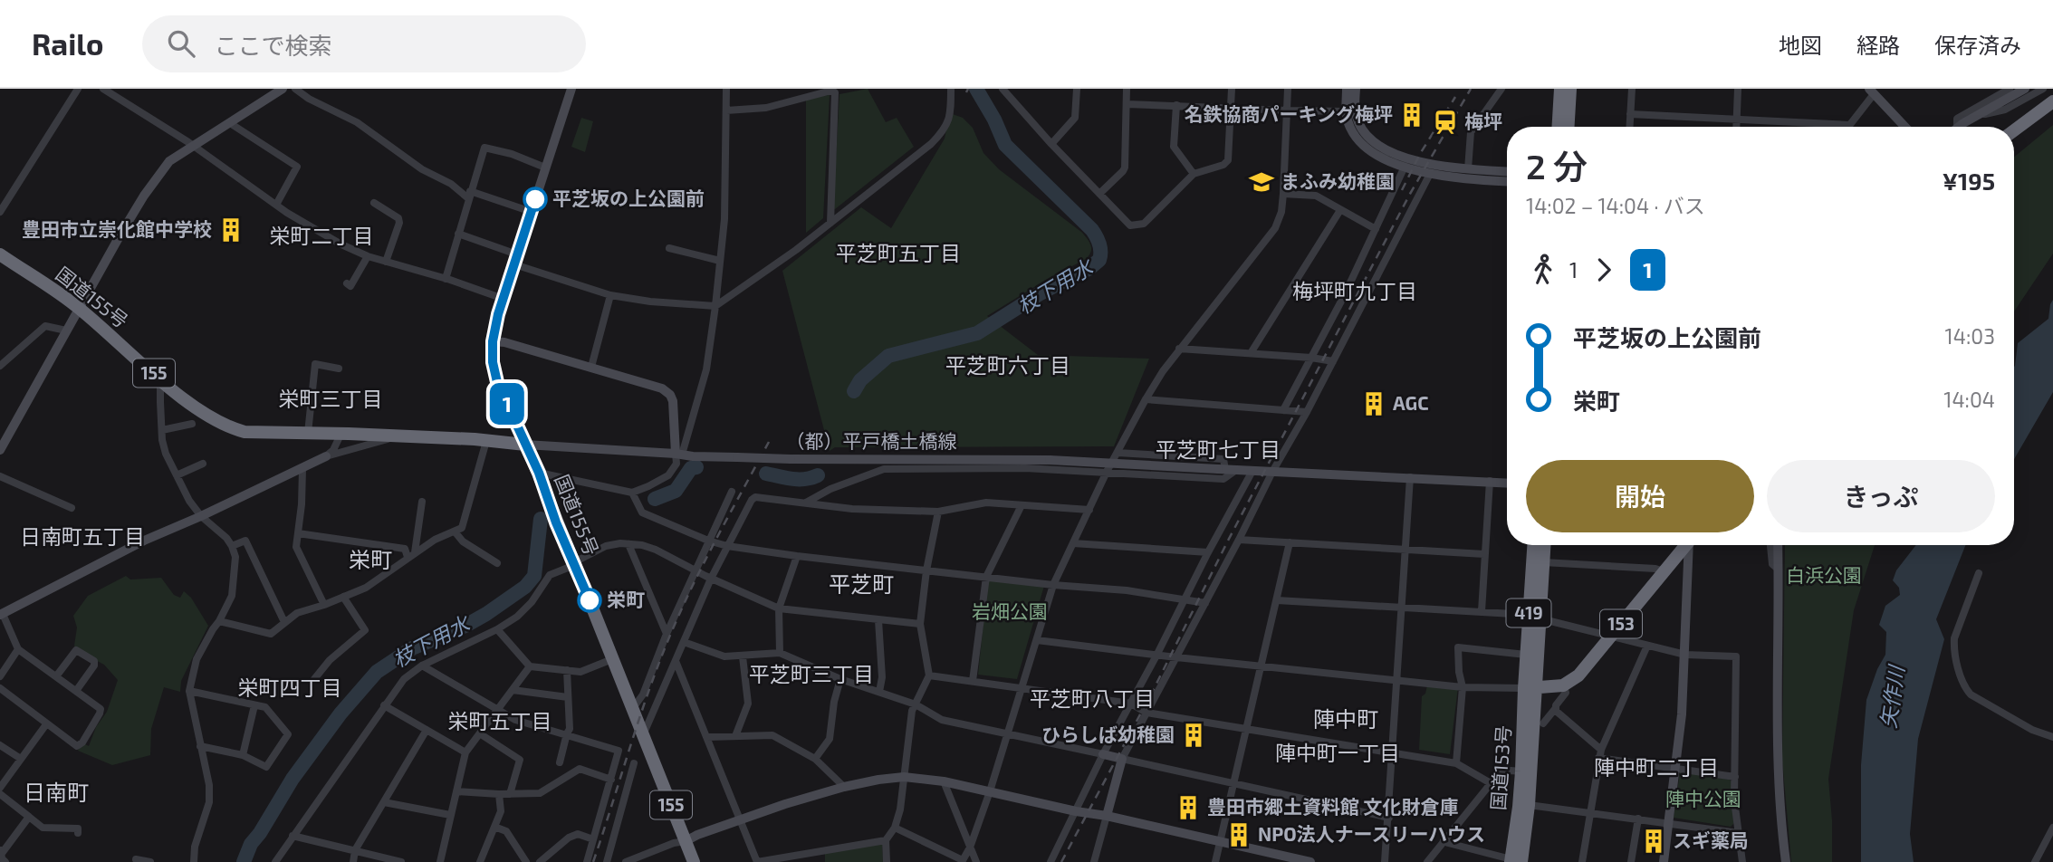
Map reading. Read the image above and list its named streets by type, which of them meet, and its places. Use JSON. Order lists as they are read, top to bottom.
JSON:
{
  "streets": {
    "highway": [
      "国道155号",
      "155",
      "419",
      "153",
      "国道153号"
    ],
    "street": ["（都）平戸橋土橋線"]
  },
  "crossings": [
    ["国道155号", "（都）平戸橋土橋線"],
    ["419", "国道153号"]
  ],
  "districts": [
    "栄町二丁目",
    "平芝町五丁目",
    "梅坪町九丁目",
    "平芝町六丁目",
    "栄町三丁目",
    "平芝町七丁目",
    "日南町五丁目",
    "栄町",
    "平芝町",
    "平芝町三丁目",
    "栄町四丁目",
    "平芝町八丁目",
    "陣中町",
    "栄町五丁目",
    "陣中町一丁目",
    "陣中町二丁目",
    "日南町"
  ],
  "water": ["枝下用水", "矢作川"],
  "parks": ["白浜公園", "岩畑公園", "陣中公園"],
  "places": {
    "building": [
      "名鉄協商パーキング梅坪",
      "豊田市立崇化館中学校",
      "AGC",
      "ひらしば幼稚園",
      "豊田市郷土資料館 文化財倉庫",
      "NPO法人ナースリーハウス",
      "スギ薬局"
    ],
    "station": ["梅坪"],
    "school or university": ["まふみ幼稚園"],
    "other": ["平芝坂の上公園前", "栄町"]
  },
  "lines": ["bus line 1"],
  "page": {
    "header": "Railo",
    "search": "ここで検索",
    "nav": ["地図", "経路", "保存済み"],
    "on_map": "1",
    "heading": ["2 分", "14:02 – 14:04 · バス", "¥195"],
    "legs": ["1", "1"],
    "list": [
      {
        "name": "平芝坂の上公園前",
        "value": "14:03"
      },
      {
        "name": "栄町",
        "value": "14:04"
      }
    ],
    "buttons": ["開始", "きっぷ"]
  }
}
